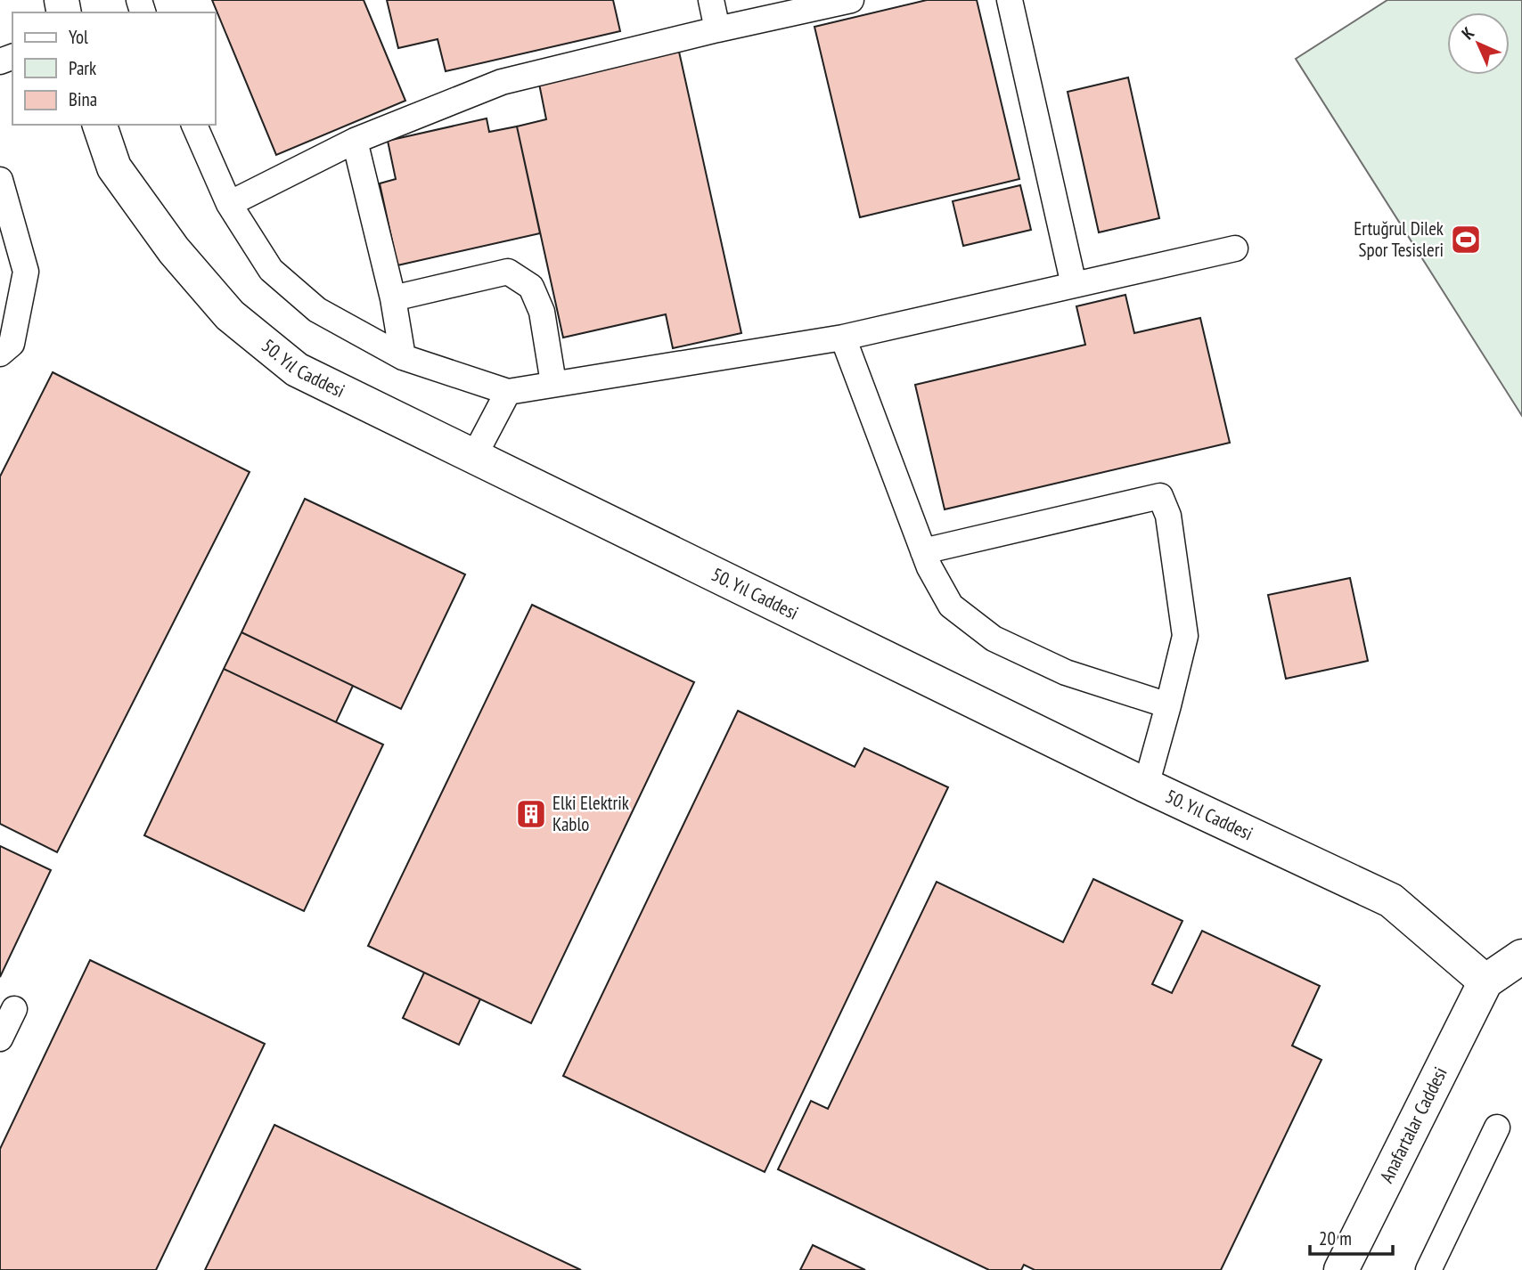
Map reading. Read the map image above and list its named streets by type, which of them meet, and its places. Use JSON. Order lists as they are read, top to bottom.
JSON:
{
  "streets": {
    "street": ["50. Yıl Caddesi", "Anafartalar Caddesi"]
  },
  "crossings": [
    ["50. Yıl Caddesi", "Anafartalar Caddesi"]
  ],
  "places": {
    "sports": ["Ertuğrul Dilek Spor Tesisleri"],
    "building": ["Elki Elektrik Kablo"]
  },
  "legend": ["Yol", "Park", "Bina"],
  "scale_bar": "20 m",
  "north": "top left"
}
